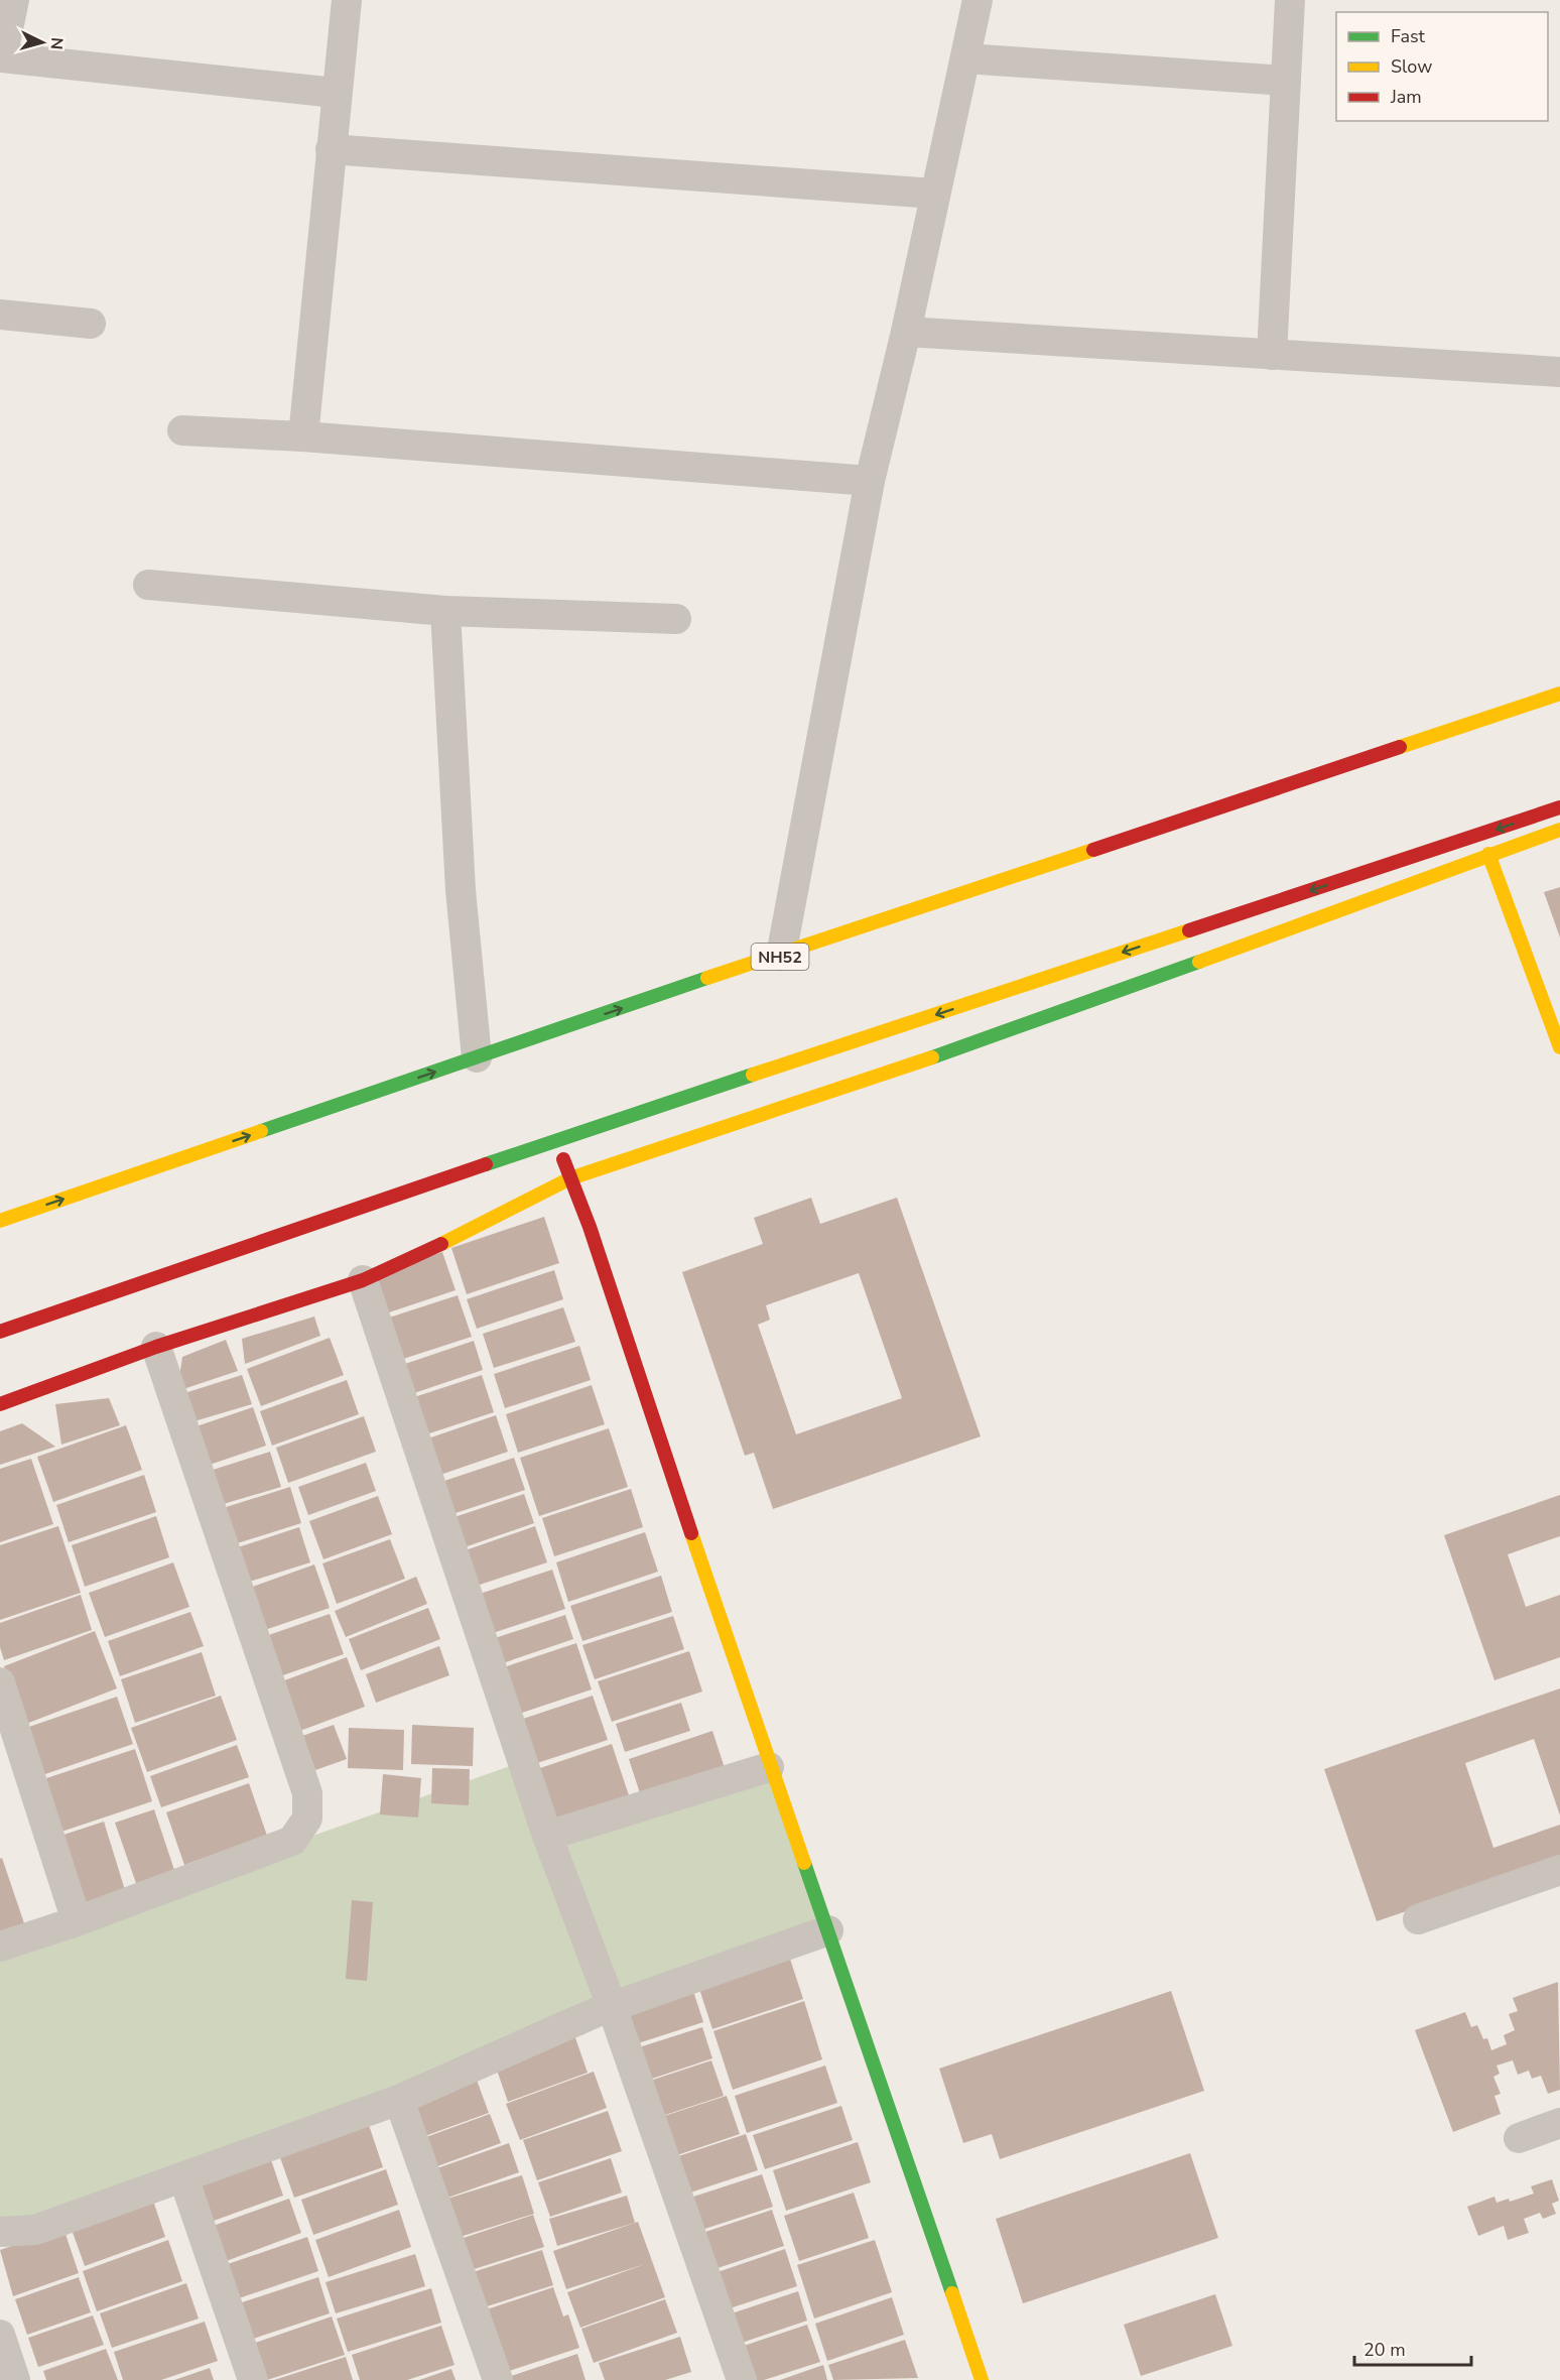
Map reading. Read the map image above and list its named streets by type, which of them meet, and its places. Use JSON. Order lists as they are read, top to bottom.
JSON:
{
  "streets": {
    "main road": ["NH52"]
  },
  "legend": ["Fast", "Slow", "Jam"],
  "scale_bar": "20 m",
  "north": "right"
}
